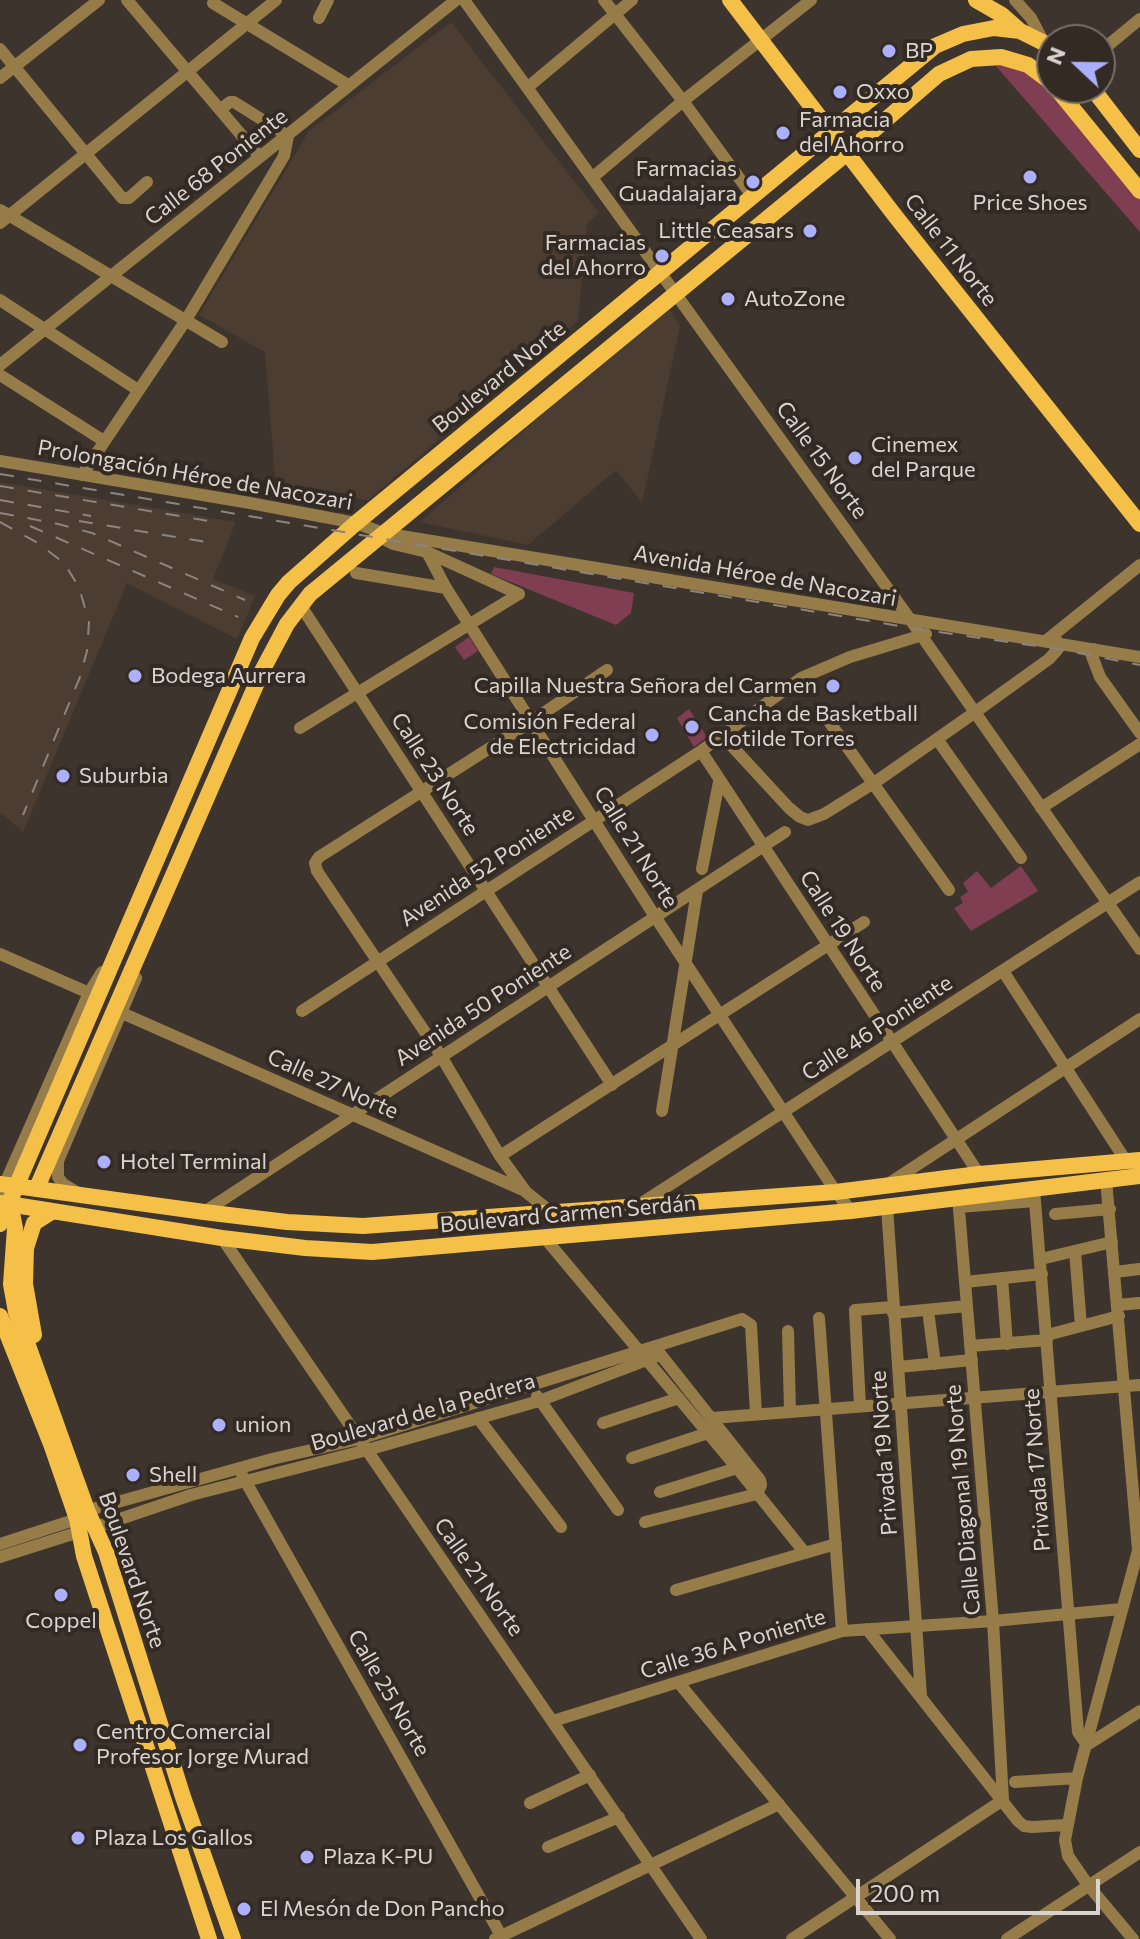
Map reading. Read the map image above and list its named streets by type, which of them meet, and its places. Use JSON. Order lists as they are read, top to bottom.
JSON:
{
  "streets": {
    "main road": ["Calle 11 Norte", "Boulevard Norte", "Boulevard Carmen Serdán"],
    "street": [
      "Calle 68 Poniente",
      "Calle 15 Norte",
      "Prolongación Héroe de Nacozari",
      "Avenida Héroe de Nacozari",
      "Calle 23 Norte",
      "Calle 21 Norte",
      "Avenida 52 Poniente",
      "Calle 19 Norte",
      "Avenida 50 Poniente",
      "Calle 46 Poniente",
      "Calle 27 Norte",
      "Boulevard de la Pedrera",
      "Privada 19 Norte",
      "Privada 17 Norte",
      "Calle Diagonal 19 Norte",
      "Calle 36 A Poniente",
      "Calle 25 Norte"
    ]
  },
  "crossings": [
    ["Calle 11 Norte", "Boulevard Norte"],
    ["Boulevard Norte", "Calle 15 Norte"],
    ["Boulevard Norte", "Prolongación Héroe de Nacozari"],
    ["Boulevard Norte", "Avenida Héroe de Nacozari"],
    ["Boulevard Norte", "Calle 23 Norte"],
    ["Boulevard Norte", "Calle 27 Norte"],
    ["Boulevard Norte", "Boulevard Carmen Serdán"],
    ["Calle 15 Norte", "Avenida Héroe de Nacozari"],
    ["Calle 15 Norte", "Avenida 52 Poniente"],
    ["Calle 15 Norte", "Calle 46 Poniente"],
    ["Prolongación Héroe de Nacozari", "Avenida Héroe de Nacozari"],
    ["Avenida Héroe de Nacozari", "Avenida 52 Poniente"],
    ["Calle 23 Norte", "Avenida 52 Poniente"],
    ["Calle 23 Norte", "Avenida 50 Poniente"],
    ["Calle 21 Norte", "Avenida 52 Poniente"],
    ["Calle 21 Norte", "Avenida 50 Poniente"],
    ["Calle 21 Norte", "Calle 46 Poniente"],
    ["Calle 21 Norte", "Boulevard Carmen Serdán"],
    ["Calle 21 Norte", "Boulevard de la Pedrera"],
    ["Calle 21 Norte", "Calle 36 A Poniente"],
    ["Avenida 52 Poniente", "Calle 19 Norte"],
    ["Calle 19 Norte", "Avenida 50 Poniente"],
    ["Calle 19 Norte", "Calle 46 Poniente"],
    ["Calle 19 Norte", "Boulevard Carmen Serdán"],
    ["Avenida 50 Poniente", "Calle 27 Norte"],
    ["Avenida 50 Poniente", "Boulevard Carmen Serdán"],
    ["Calle 46 Poniente", "Boulevard Carmen Serdán"],
    ["Boulevard Carmen Serdán", "Privada 19 Norte"],
    ["Boulevard Carmen Serdán", "Privada 17 Norte"],
    ["Boulevard Carmen Serdán", "Calle Diagonal 19 Norte"],
    ["Boulevard de la Pedrera", "Calle 25 Norte"],
    ["Privada 19 Norte", "Calle 36 A Poniente"],
    ["Privada 17 Norte", "Calle 36 A Poniente"],
    ["Calle Diagonal 19 Norte", "Calle 36 A Poniente"]
  ],
  "places": [
    "BP",
    "Oxxo",
    "Farmacia del Ahorro",
    "Price Shoes",
    "Farmacias Guadalajara",
    "Little Ceasars",
    "Farmacias del Ahorro",
    "AutoZone",
    "Cinemex del Parque",
    "Bodega Aurrera",
    "Capilla Nuestra Señora del Carmen",
    "Cancha de Basketball Clotilde Torres",
    "Comisión Federal de Electricidad",
    "Suburbia",
    "Hotel Terminal",
    "union",
    "Shell",
    "Coppel",
    "Centro Comercial Profesor Jorge Murad",
    "Plaza Los Gallos",
    "Plaza K-PU",
    "El Mesón de Don Pancho"
  ],
  "scale_bar": "200 m",
  "north": "left"
}
